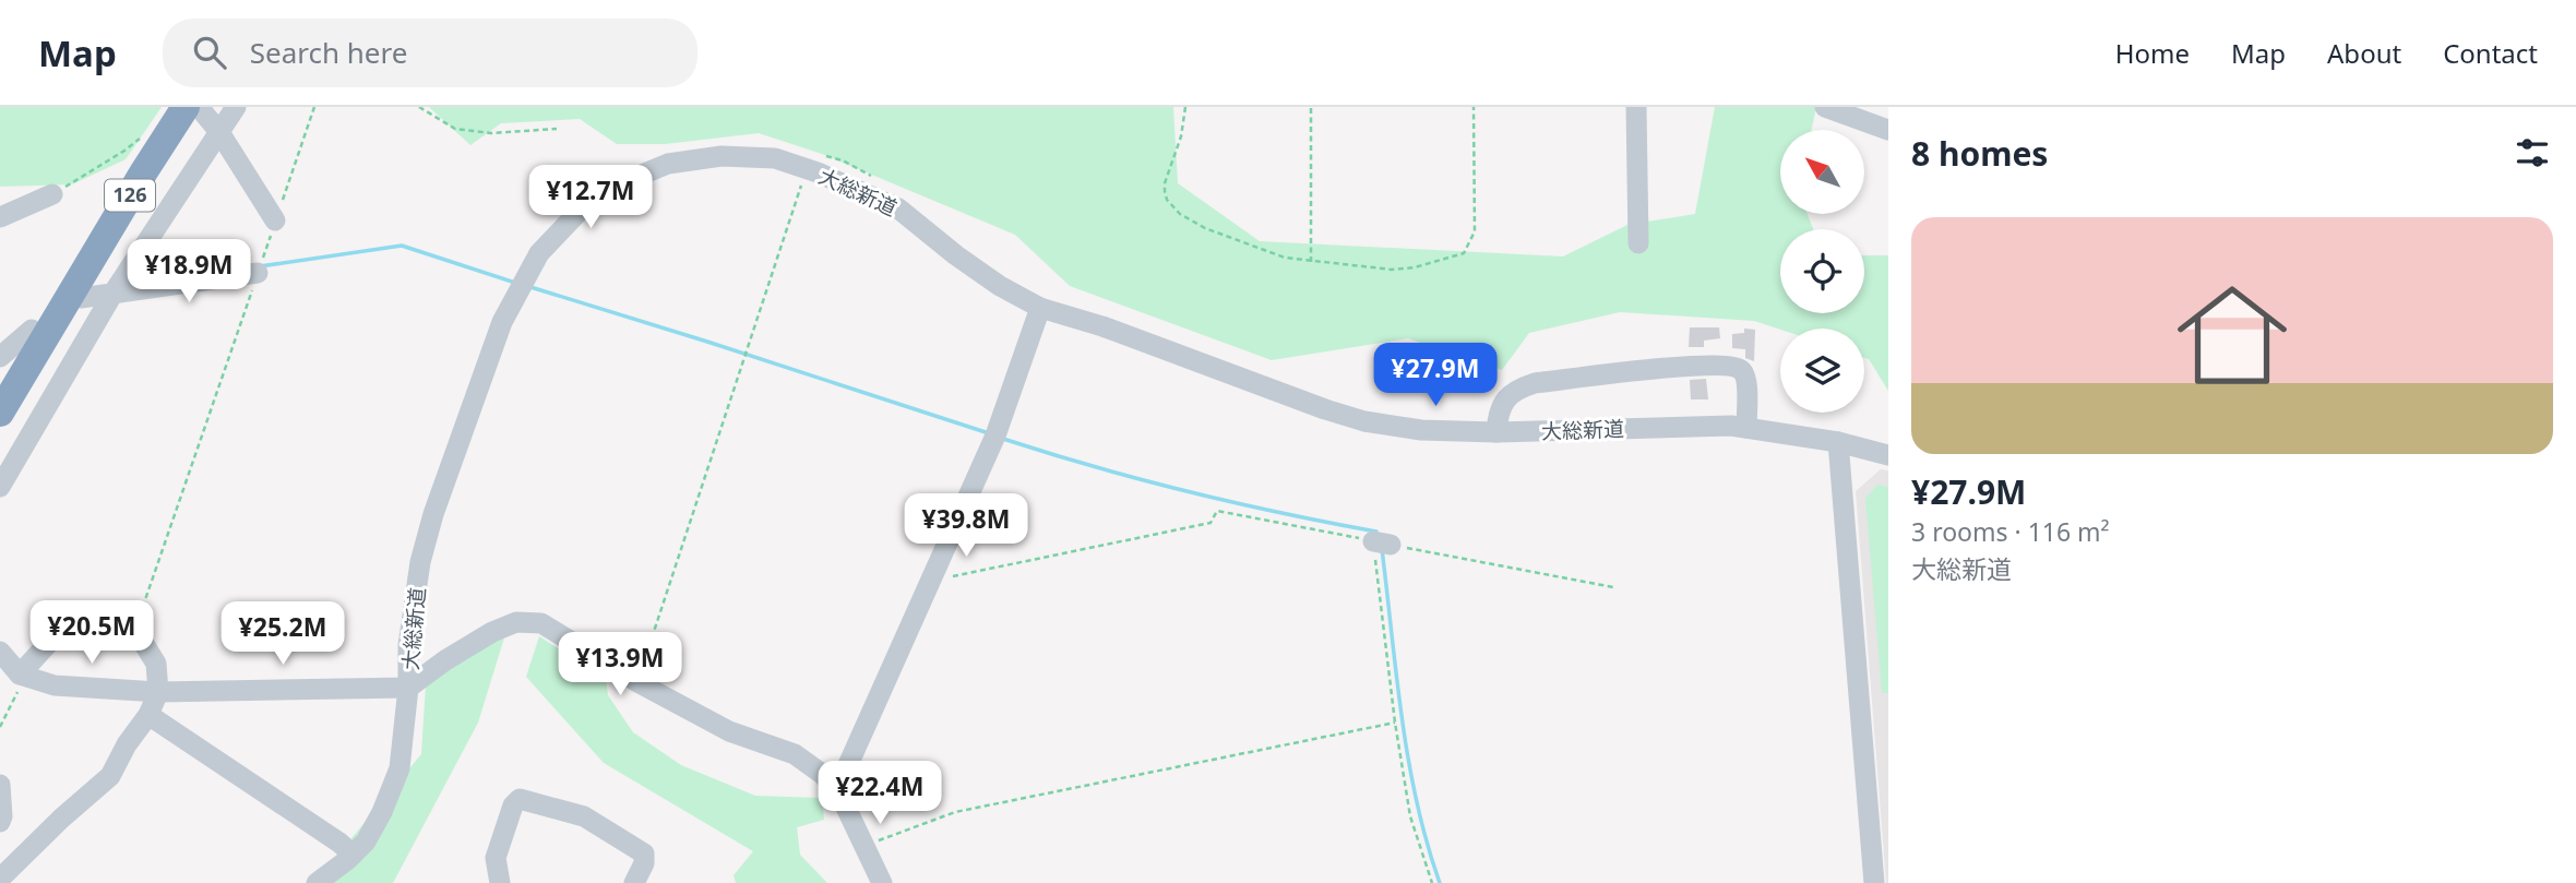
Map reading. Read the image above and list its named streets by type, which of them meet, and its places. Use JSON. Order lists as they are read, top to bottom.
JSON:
{
  "streets": {
    "highway": ["126"],
    "street": ["大総新道"]
  },
  "north": "top left",
  "page": {
    "header": "Map",
    "search": "Search here",
    "nav": [
      "Home",
      "Map",
      "About",
      "Contact"
    ],
    "heading": "8 homes",
    "price": [
      "¥12.7M",
      "¥18.9M",
      "¥27.9M",
      "¥39.8M",
      "¥20.5M",
      "¥25.2M",
      "¥13.9M",
      "¥22.4M"
    ],
    "list": [
      {
        "name": "¥27.9M",
        "note": "3 rooms · 116 m² · 大総新道"
      }
    ]
  }
}
